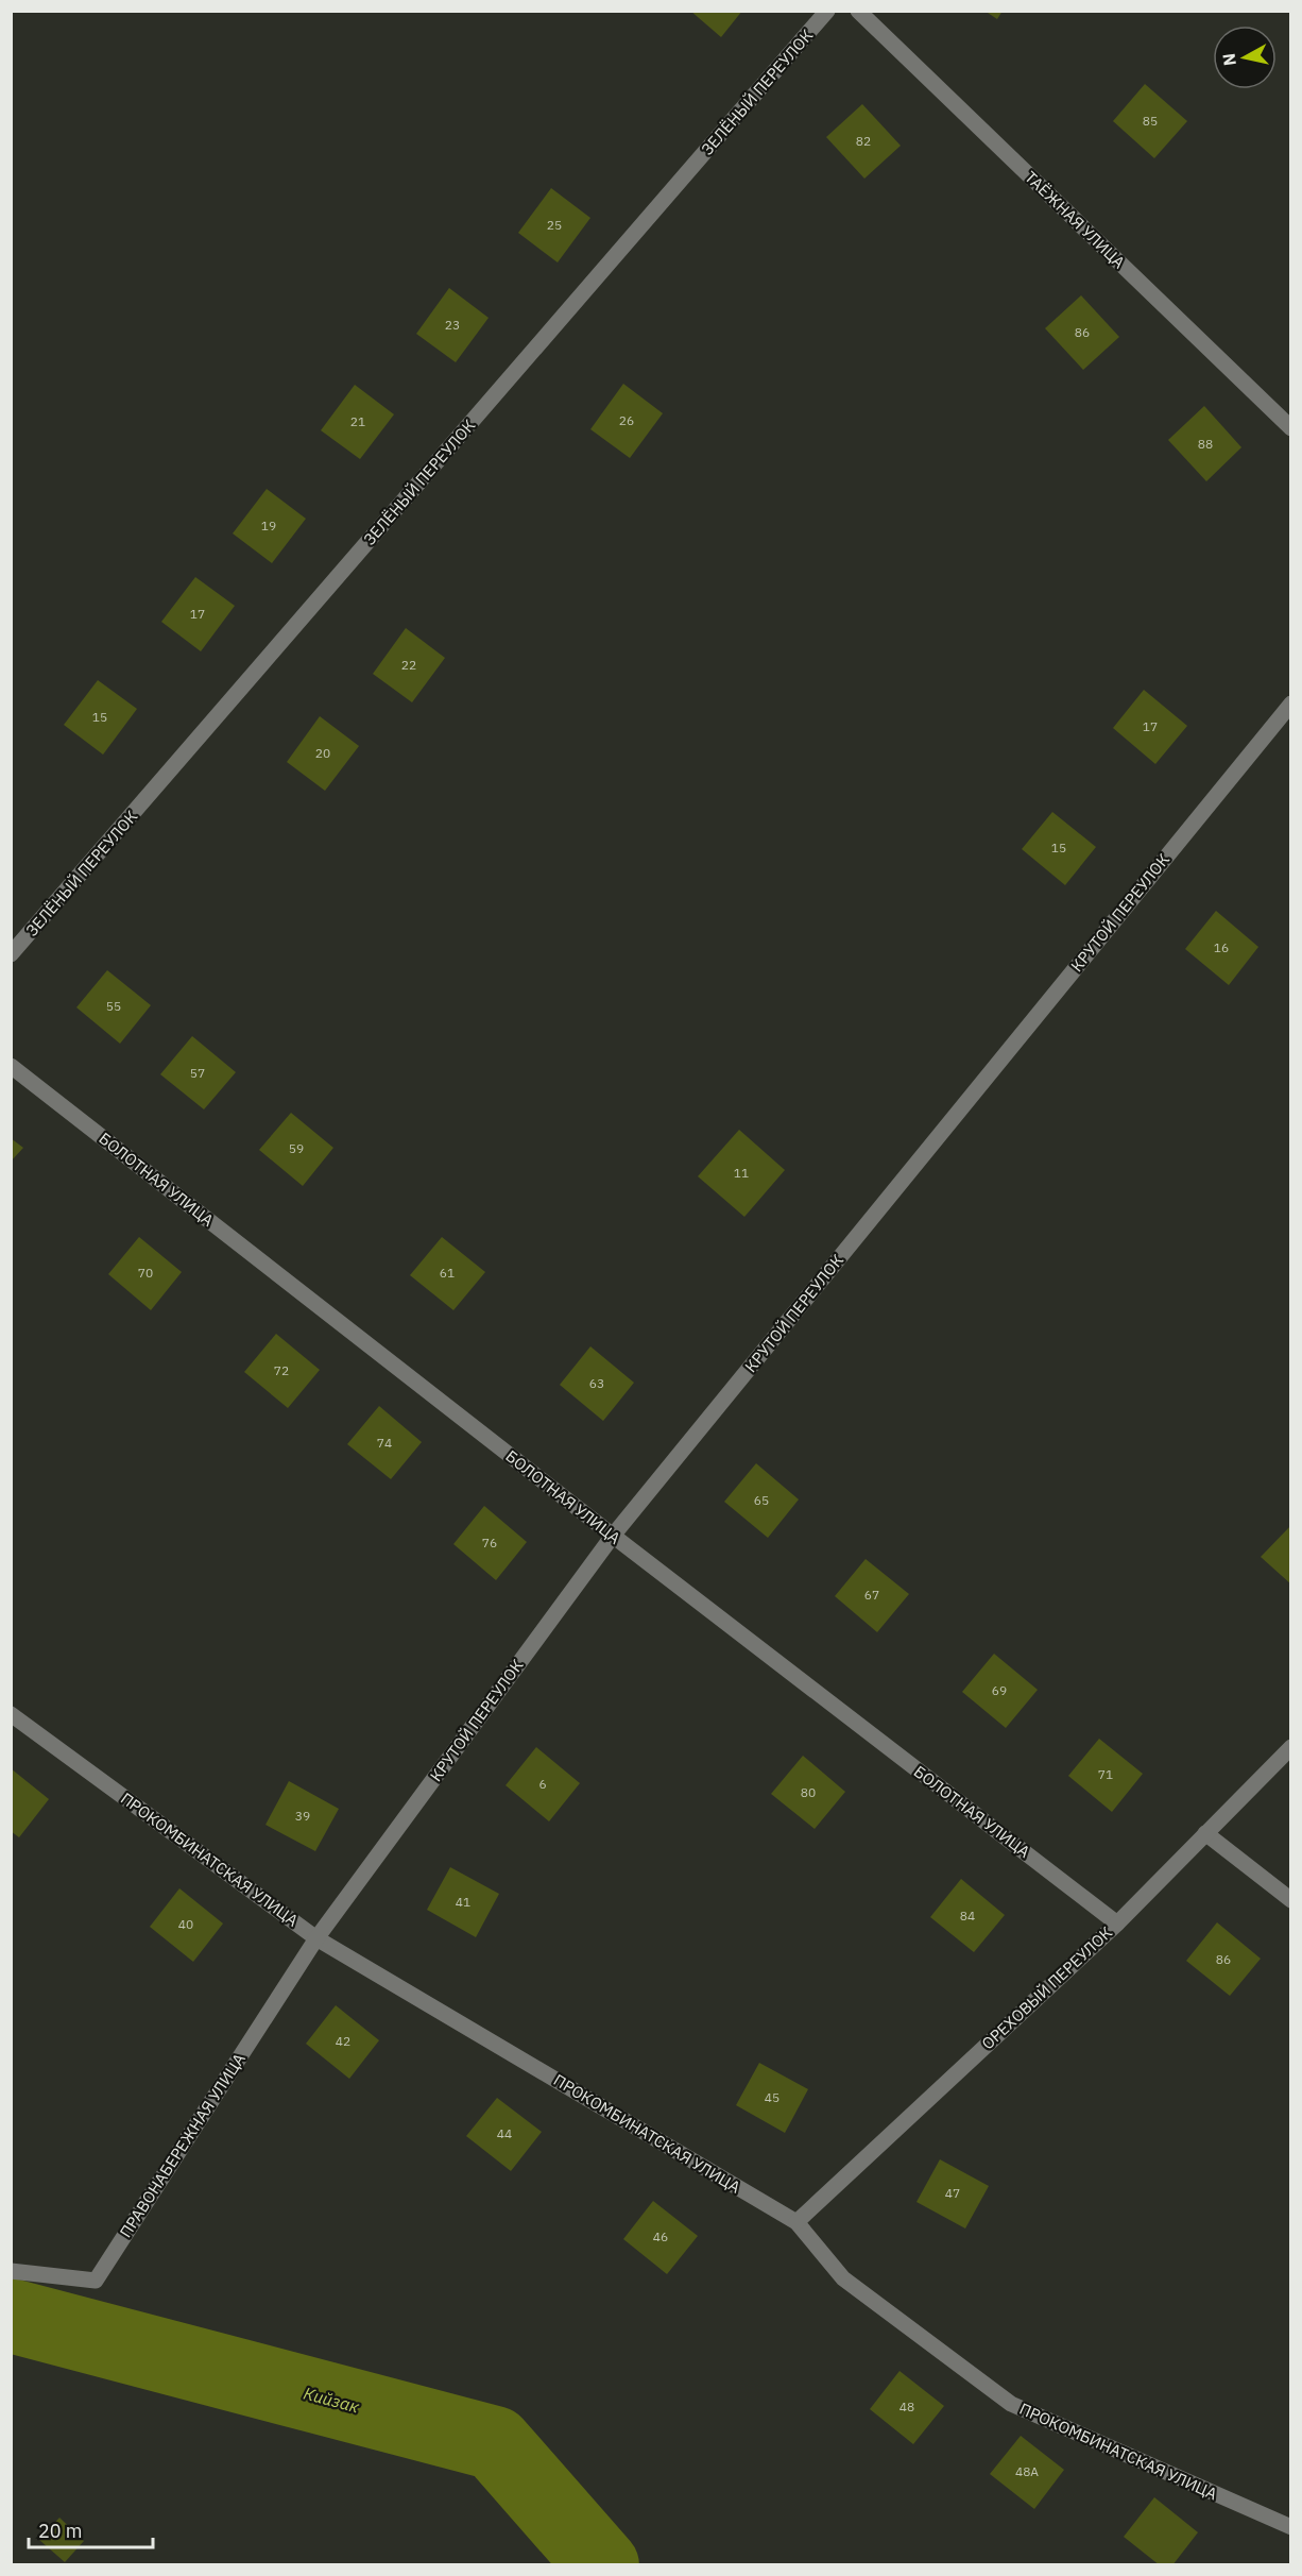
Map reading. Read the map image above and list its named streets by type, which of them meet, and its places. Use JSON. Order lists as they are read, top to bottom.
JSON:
{
  "streets": {
    "street": [
      "ЗЕЛЁНЫЙ ПЕРЕУЛОК",
      "ТАЁЖНАЯ УЛИЦА",
      "КРУТОЙ ПЕРЕУЛОК",
      "БОЛОТНАЯ УЛИЦА",
      "ПРОКОМБИНАТСКАЯ УЛИЦА",
      "ОРЕХОВЫЙ ПЕРЕУЛОК",
      "ПРАВОНАБЕРЕЖНАЯ УЛИЦА"
    ]
  },
  "crossings": [
    ["КРУТОЙ ПЕРЕУЛОК", "БОЛОТНАЯ УЛИЦА"],
    ["КРУТОЙ ПЕРЕУЛОК", "ПРОКОМБИНАТСКАЯ УЛИЦА"],
    ["КРУТОЙ ПЕРЕУЛОК", "ПРАВОНАБЕРЕЖНАЯ УЛИЦА"],
    ["БОЛОТНАЯ УЛИЦА", "ОРЕХОВЫЙ ПЕРЕУЛОК"],
    ["ПРОКОМБИНАТСКАЯ УЛИЦА", "ОРЕХОВЫЙ ПЕРЕУЛОК"],
    ["ПРОКОМБИНАТСКАЯ УЛИЦА", "ПРАВОНАБЕРЕЖНАЯ УЛИЦА"]
  ],
  "water": ["Кийзак"],
  "house_numbers": [
    "85",
    "82",
    "25",
    "23",
    "86",
    "26",
    "21",
    "88",
    "19",
    "17",
    "22",
    "15",
    "17",
    "20",
    "15",
    "16",
    "55",
    "57",
    "59",
    "11",
    "70",
    "61",
    "72",
    "63",
    "74",
    "65",
    "76",
    "67",
    "69",
    "71",
    "6",
    "80",
    "39",
    "41",
    "84",
    "40",
    "86",
    "42",
    "45",
    "44",
    "47",
    "46",
    "48",
    "48А"
  ],
  "scale_bar": "20 m",
  "north": "left"
}
